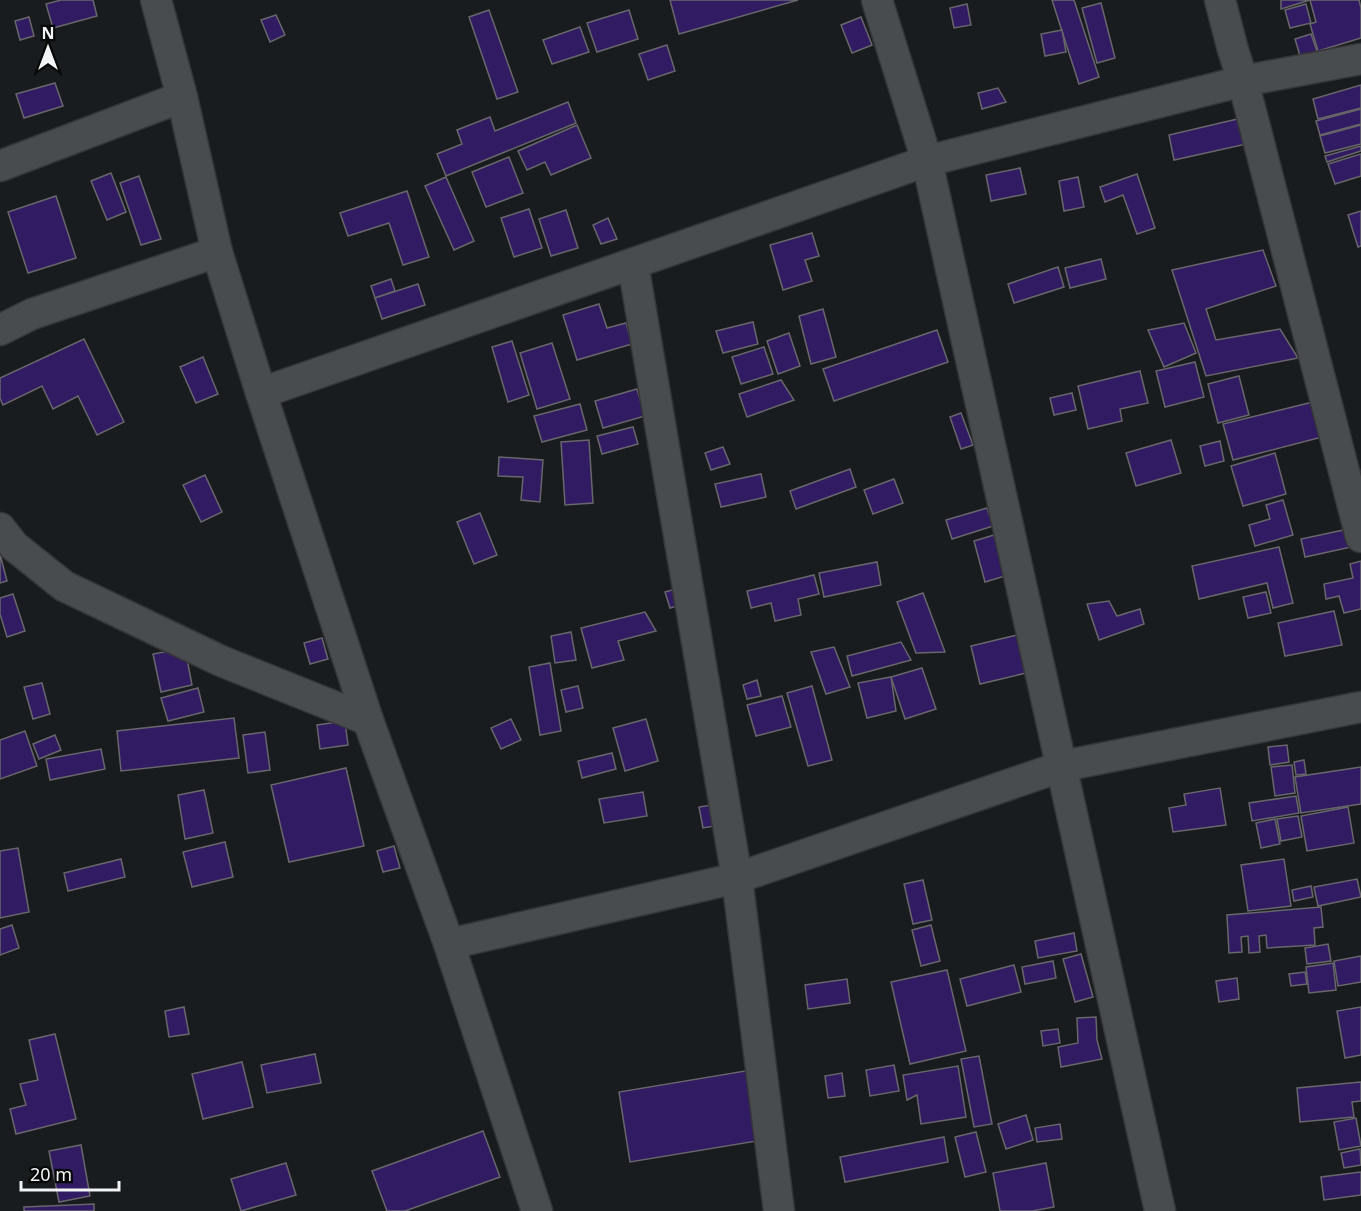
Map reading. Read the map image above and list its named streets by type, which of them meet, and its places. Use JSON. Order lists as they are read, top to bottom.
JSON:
{
  "scale_bar": "20 m",
  "north": "top"
}
